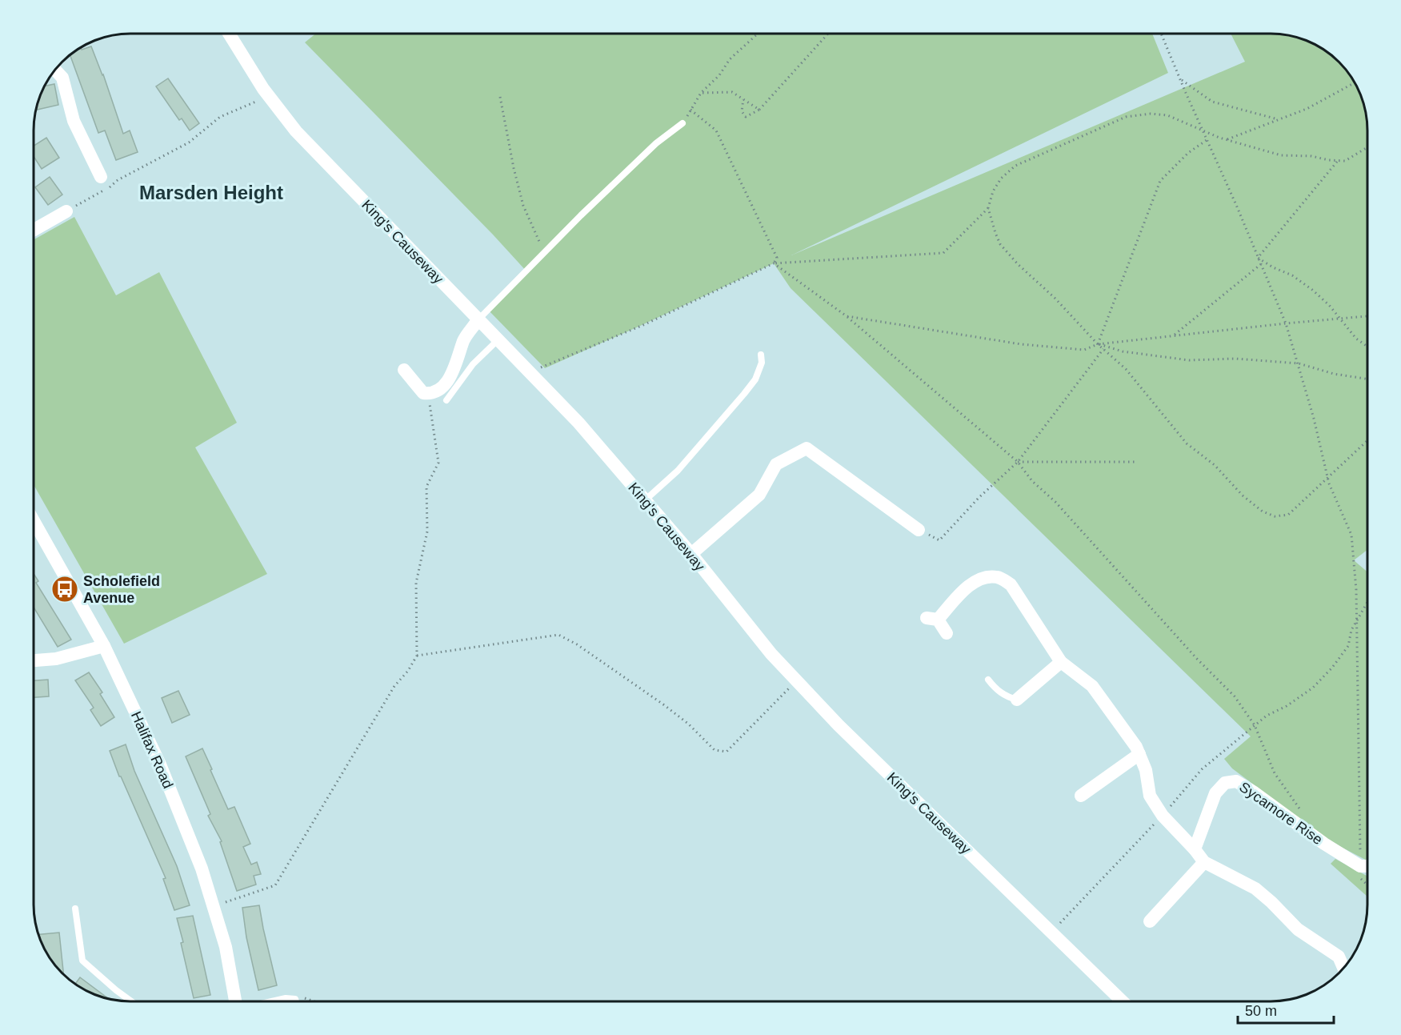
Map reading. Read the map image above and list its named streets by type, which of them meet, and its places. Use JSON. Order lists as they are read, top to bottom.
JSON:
{
  "streets": {
    "street": ["King's Causeway", "Halifax Road", "Sycamore Rise"]
  },
  "districts": ["Marsden Height"],
  "places": {
    "bus stop": ["Scholefield Avenue"]
  },
  "scale_bar": "50 m"
}
